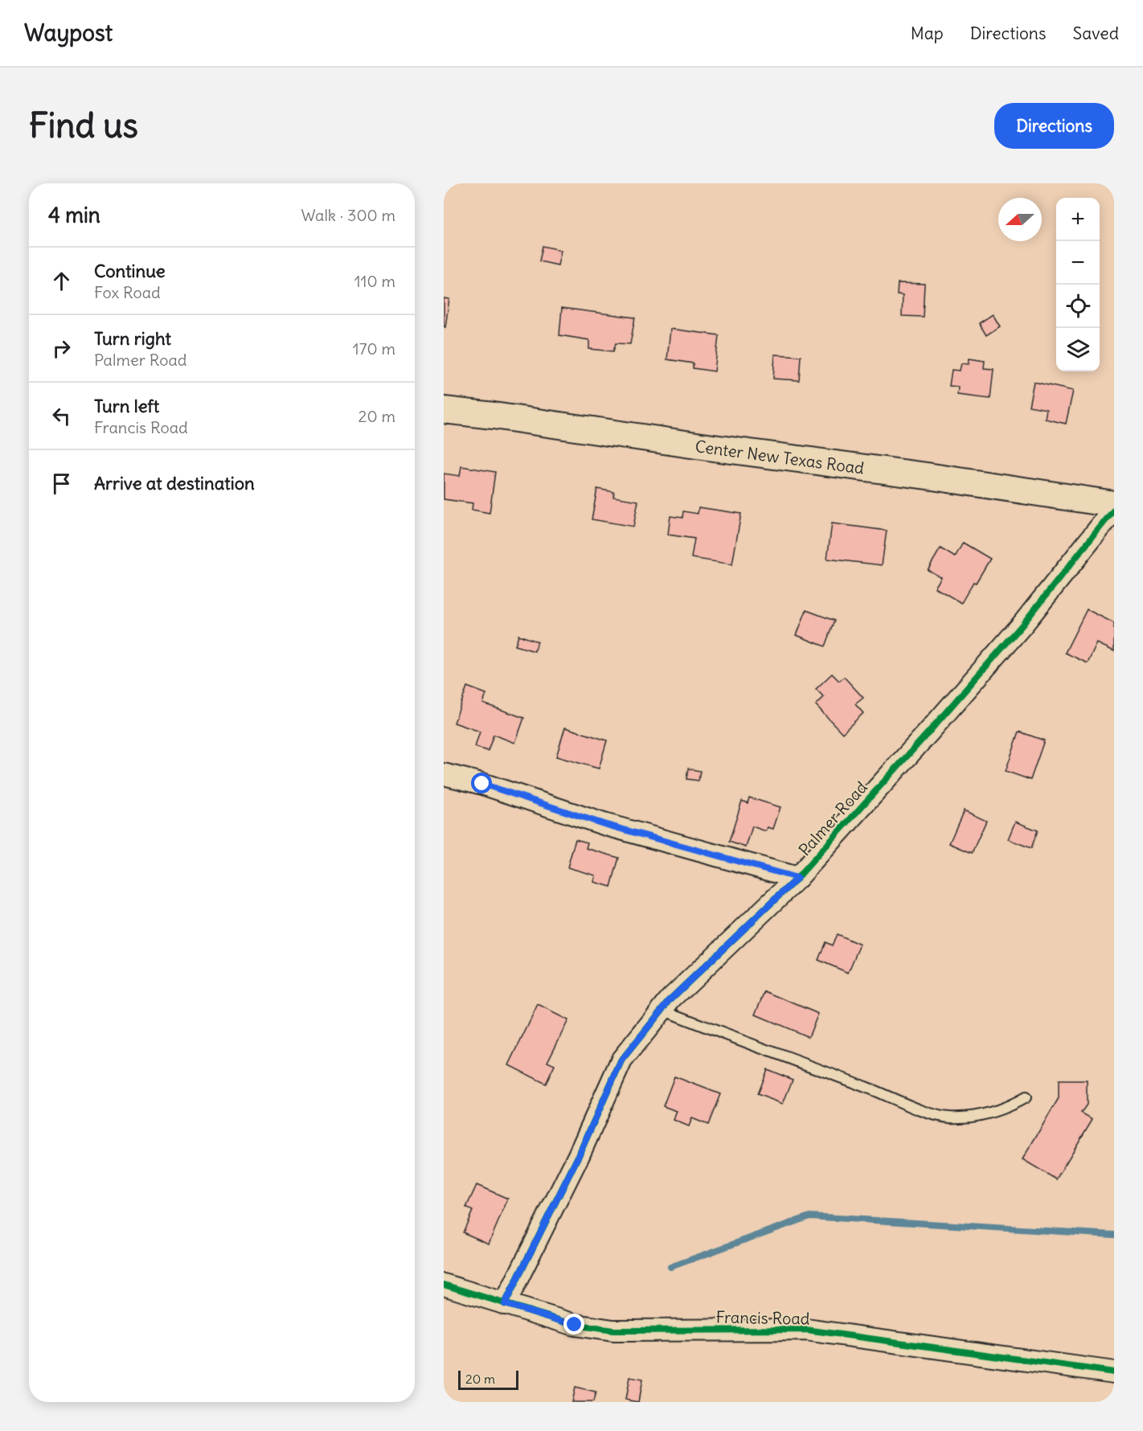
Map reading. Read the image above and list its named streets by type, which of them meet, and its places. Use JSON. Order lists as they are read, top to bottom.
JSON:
{
  "streets": {
    "street": ["Center New Texas Road", "Palmer Road", "Francis Road"]
  },
  "crossings": [
    ["Palmer Road", "Francis Road"]
  ],
  "scale_bar": "20 m",
  "north": "left",
  "page": {
    "header": "Waypost",
    "nav": ["Map", "Directions", "Saved"],
    "buttons": "Directions",
    "title": "Find us",
    "heading": ["4 min", "Walk · 300 m"],
    "map_buttons": ["+", "−"],
    "list": [
      ["Continue", "Fox Road", "110 m"],
      ["Turn right", "Palmer Road", "170 m"],
      ["Turn left", "Francis Road", "20 m"],
      "Arrive at destination"
    ],
    "scale": "20 m"
  }
}
